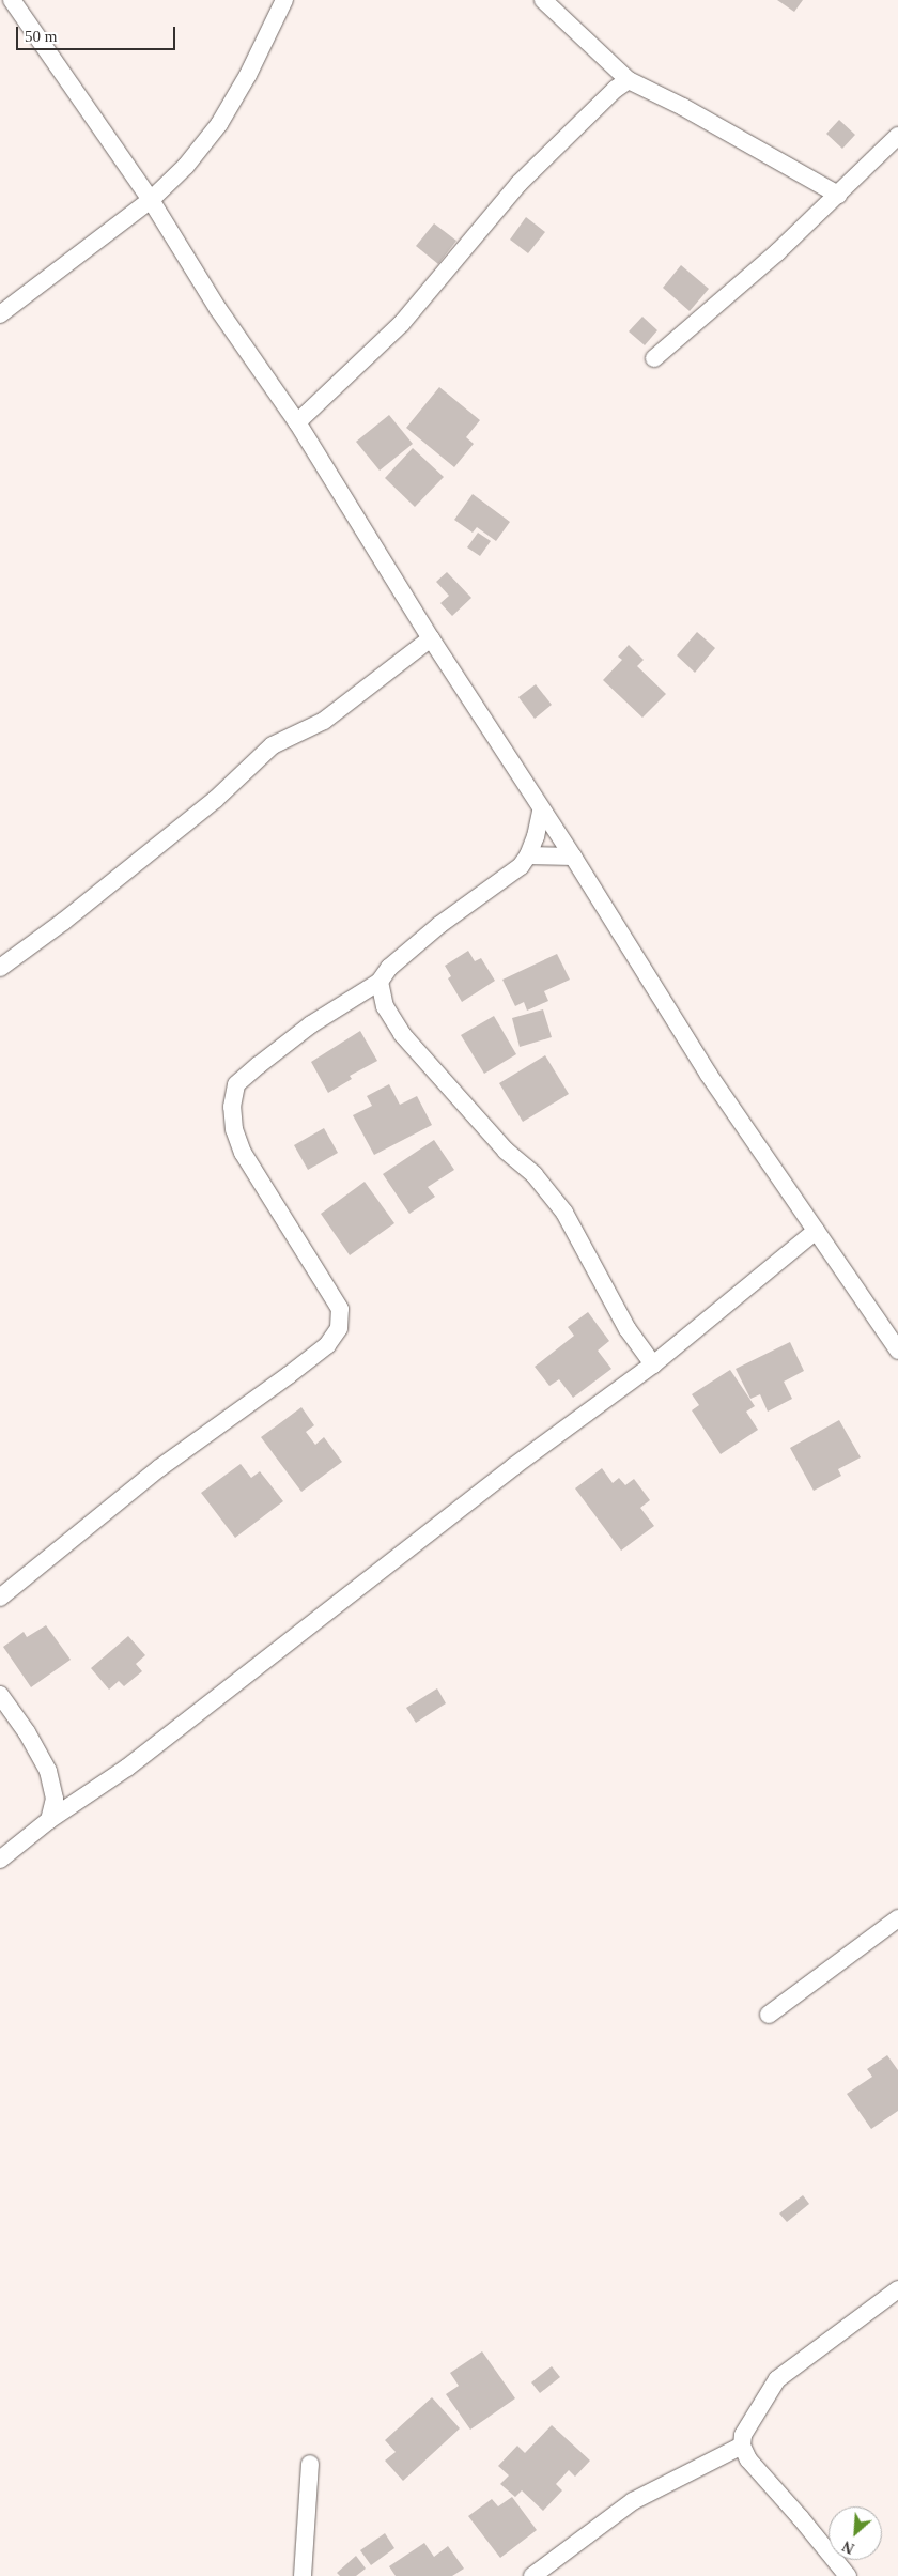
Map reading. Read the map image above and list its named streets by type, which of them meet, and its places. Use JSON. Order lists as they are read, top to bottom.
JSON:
{
  "scale_bar": "50 m",
  "north": "bottom left"
}
